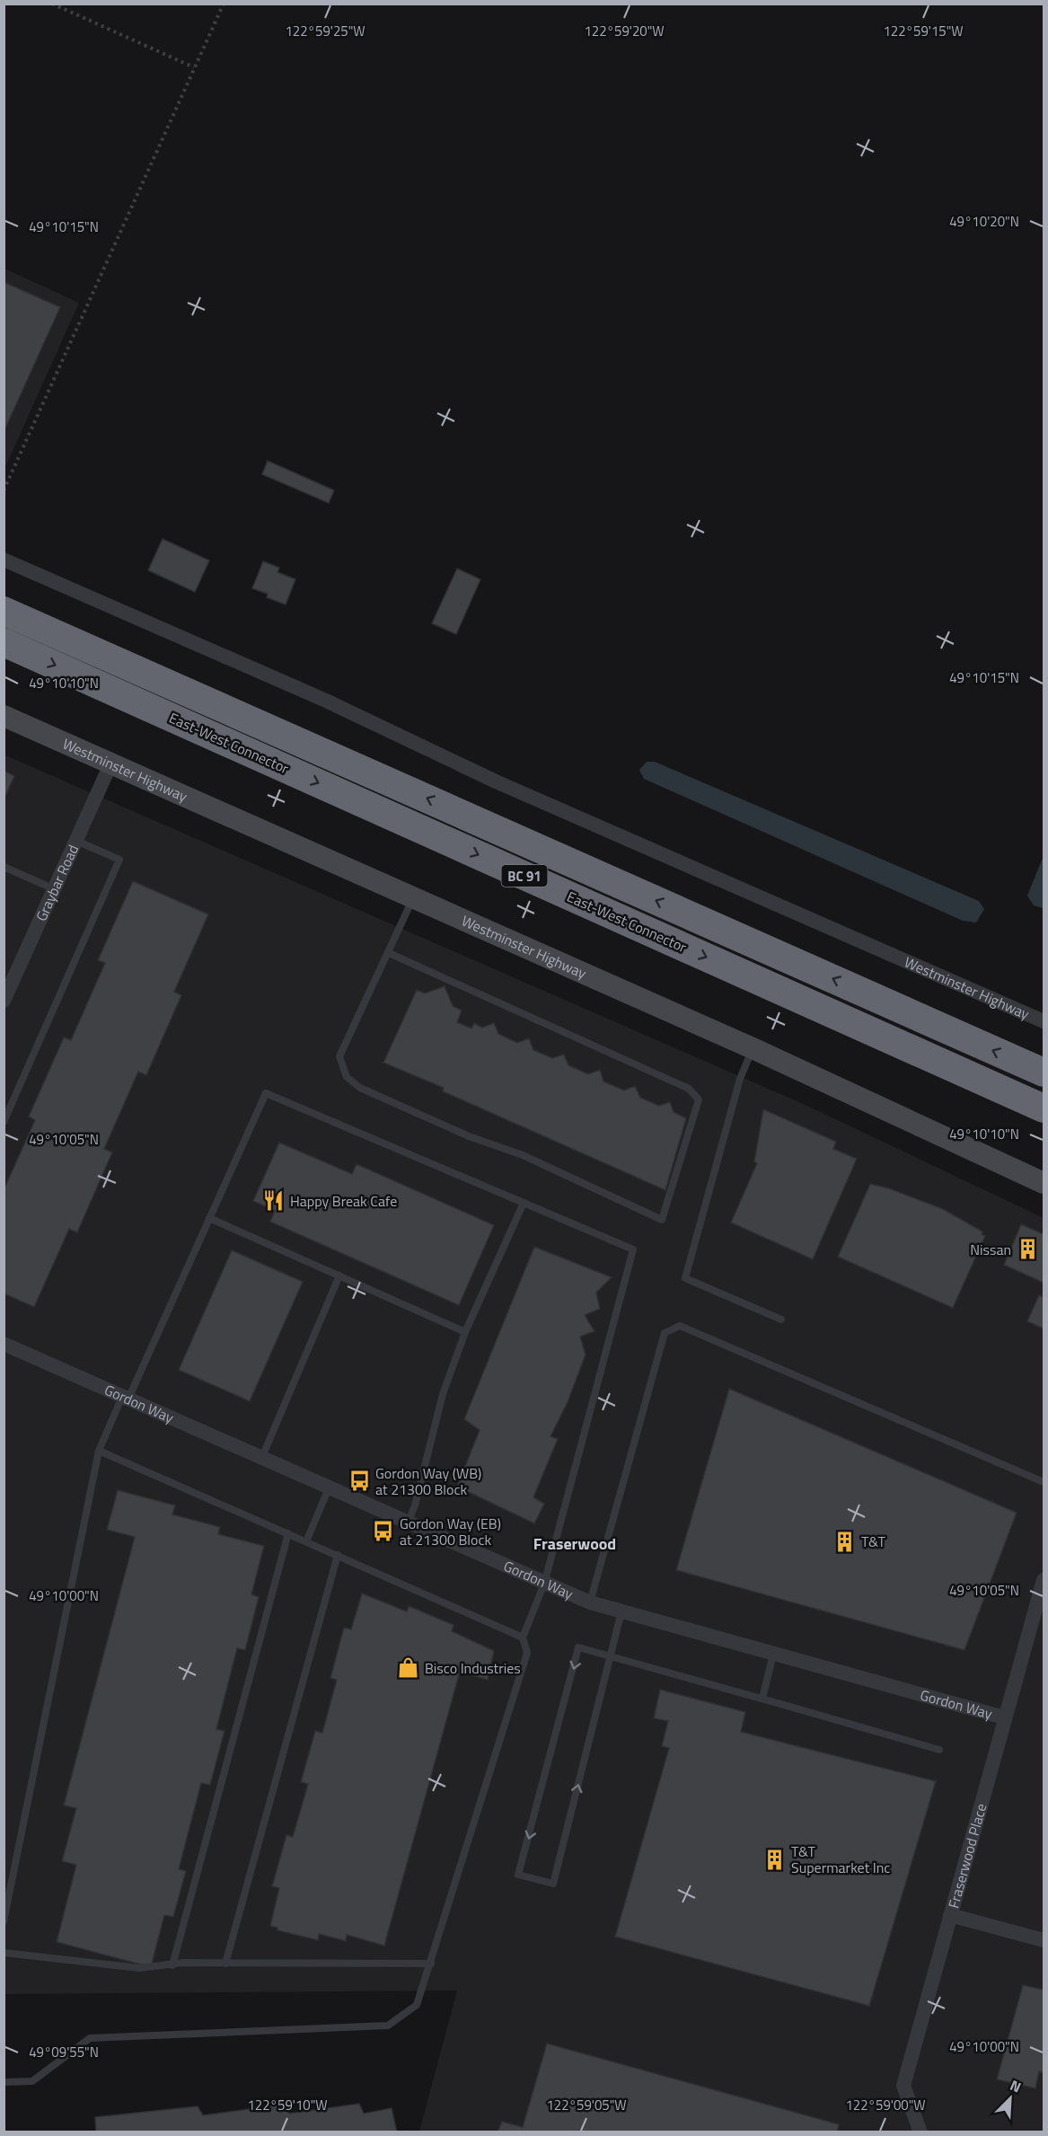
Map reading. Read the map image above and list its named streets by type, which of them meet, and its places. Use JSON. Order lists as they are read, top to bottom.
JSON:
{
  "streets": {
    "highway": ["East-West Connector", "BC 91"],
    "main road": ["Westminster Highway"],
    "street": ["Graybar Road", "Gordon Way", "Fraserwood Place"]
  },
  "crossings": [
    ["Westminster Highway", "Graybar Road"],
    ["Gordon Way", "Fraserwood Place"]
  ],
  "districts": ["Fraserwood"],
  "places": {
    "restaurant": ["Happy Break Cafe"],
    "building": ["Nissan", "T&T", "T&T Supermarket Inc"],
    "bus stop": ["Gordon Way (WB) at 21300 Block", "Gordon Way (EB) at 21300 Block"],
    "shop": ["Bisco Industries"]
  },
  "north": "top right",
  "coordinates": [
    "122°59'25\"W",
    "122°59'20\"W",
    "122°59'15\"W",
    "49°10'20\"N",
    "49°10'15\"N",
    "49°10'10\"N",
    "49°10'05\"N",
    "49°10'00\"N",
    "49°09'55\"N",
    "122°59'10\"W",
    "122°59'05\"W",
    "122°59'00\"W"
  ]
}
